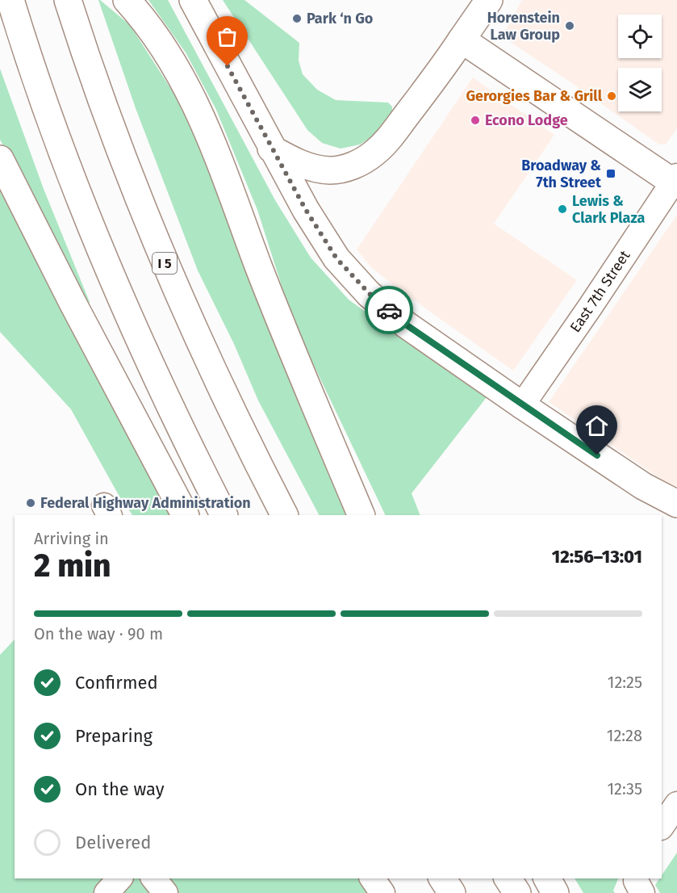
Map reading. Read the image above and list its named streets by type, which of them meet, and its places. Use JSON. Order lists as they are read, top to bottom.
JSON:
{
  "streets": {
    "main road": ["I 5"],
    "street": ["East 7th Street"]
  },
  "places": {
    "other": [
      "Park ‘n Go",
      "Horenstein Law Group",
      "Gerorgies Bar & Grill",
      "Econo Lodge",
      "Lewis & Clark Plaza",
      "Federal Highway Administration"
    ],
    "transit": ["Broadway & 7th Street"]
  },
  "page": {
    "heading": ["2 min", "Arriving in", "12:56–13:01"],
    "bar": "On the way · 90 m",
    "list": [
      ["Confirmed", "12:25"],
      ["Preparing", "12:28"],
      ["On the way", "12:35"],
      "Delivered"
    ]
  }
}
